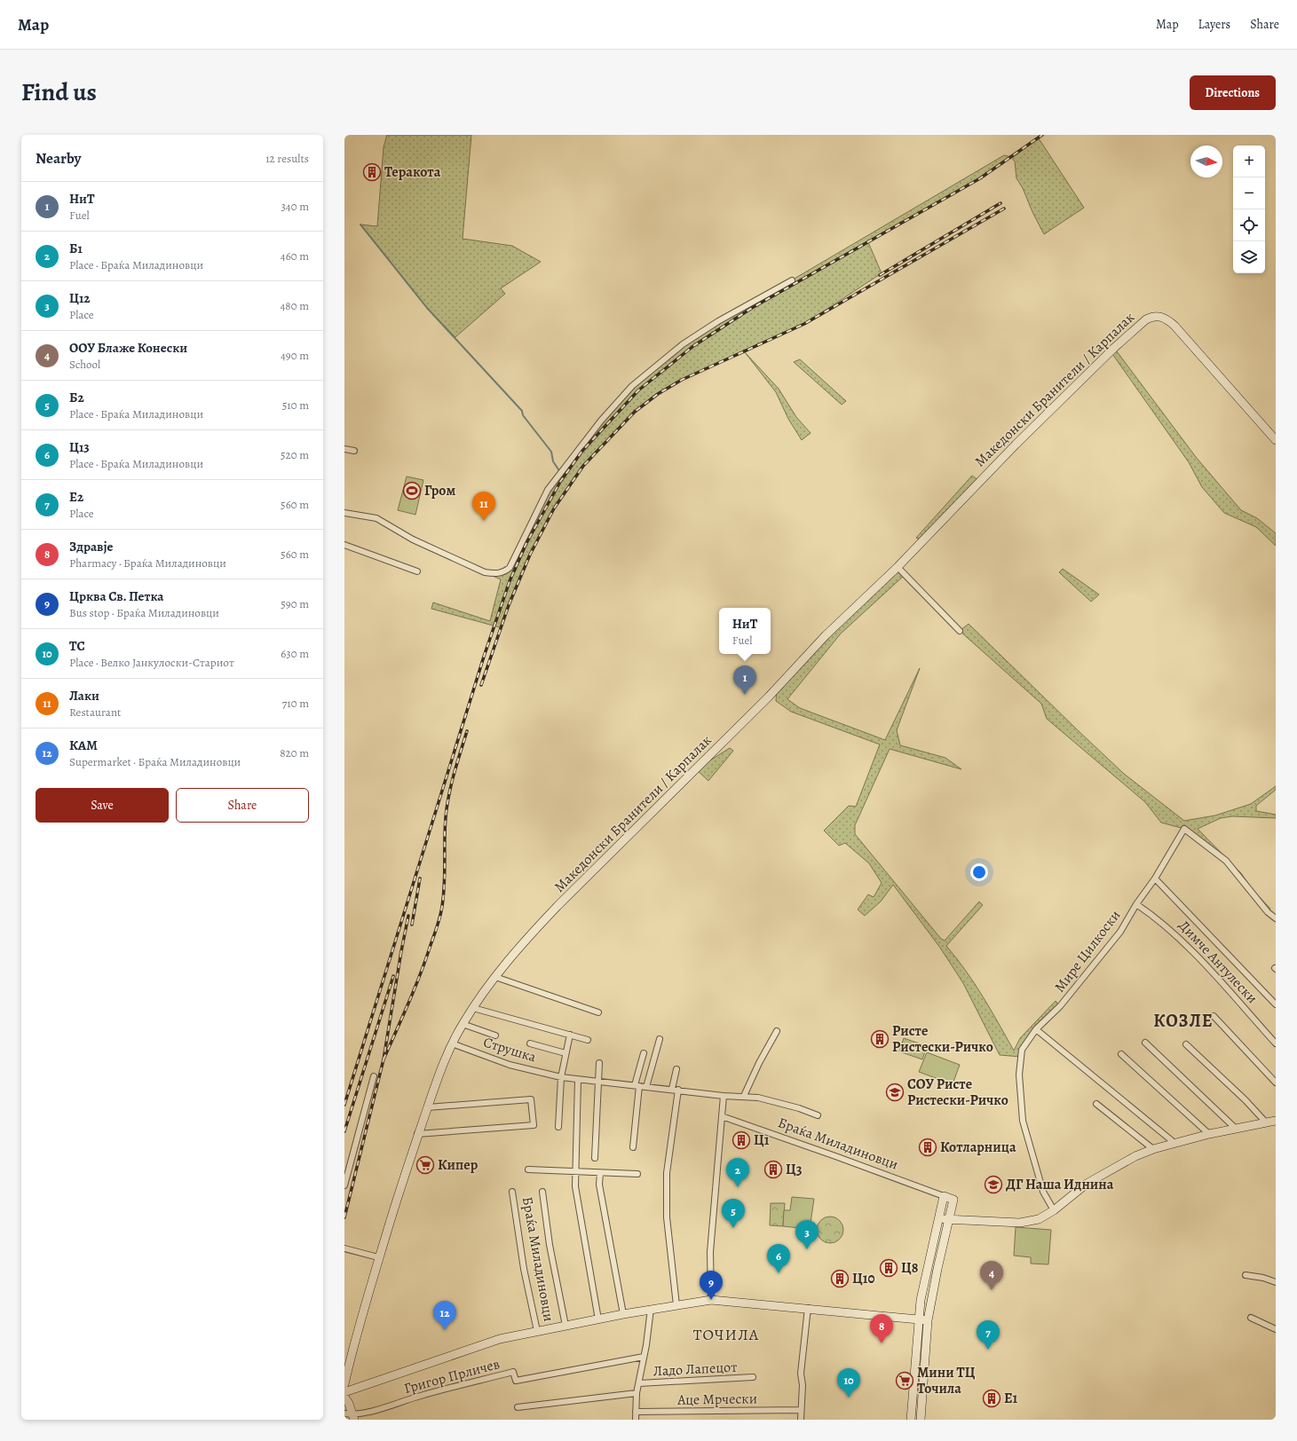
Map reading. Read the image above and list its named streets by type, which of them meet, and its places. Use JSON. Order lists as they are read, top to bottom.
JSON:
{
  "streets": {
    "main road": ["Македонски Бранители / Карпалак", "Браќа Миладиновци"],
    "street": [
      "Мире Цилкоски",
      "Димче Антулески",
      "Струшка",
      "Ладо Лапецот",
      "Григор Прличев",
      "Аце Мрчески"
    ]
  },
  "crossings": [
    ["Македонски Бранители / Карпалак", "Струшка"],
    ["Мире Цилкоски", "Димче Антулески"]
  ],
  "districts": ["КОЗЛЕ", "ТОЧИЛА"],
  "places": {
    "building": [
      "Теракота",
      "Ристе Ристески-Ричко",
      "Ц1",
      "Котларница",
      "Ц3",
      "Ц8",
      "Ц10",
      "Е1"
    ],
    "sports": ["Гром"],
    "school or university": ["СОУ Ристе Ристески-Ричко", "ДГ Наша Иднина"],
    "supermarket": ["Кипер", "Мини ТЦ Точила"]
  },
  "north": "right",
  "page": {
    "header": "Map",
    "nav": ["Map", "Layers", "Share"],
    "title": "Find us",
    "buttons": [
      "Directions",
      ["Save", "Share"]
    ],
    "heading": ["Nearby", "12 results"],
    "map_buttons": ["+", "−"],
    "list": [
      {
        "mark": "1",
        "name": "НиТ",
        "note": "Fuel",
        "value": "340 m"
      },
      {
        "mark": "2",
        "name": "Б1",
        "note": "Place · Браќа Миладиновци",
        "value": "460 m"
      },
      {
        "mark": "3",
        "name": "Ц12",
        "note": "Place",
        "value": "480 m"
      },
      {
        "mark": "4",
        "name": "ООУ Блаже Конески",
        "note": "School",
        "value": "490 m"
      },
      {
        "mark": "5",
        "name": "Б2",
        "note": "Place · Браќа Миладиновци",
        "value": "510 m"
      },
      {
        "mark": "6",
        "name": "Ц13",
        "note": "Place · Браќа Миладиновци",
        "value": "520 m"
      },
      {
        "mark": "7",
        "name": "Е2",
        "note": "Place",
        "value": "560 m"
      },
      {
        "mark": "8",
        "name": "Здравје",
        "note": "Pharmacy · Браќа Миладиновци",
        "value": "560 m"
      },
      {
        "mark": "9",
        "name": "Црква Св. Петка",
        "note": "Bus stop · Браќа Миладиновци",
        "value": "590 m"
      },
      {
        "mark": "10",
        "name": "ТС",
        "note": "Place · Велко Јанкулоски-Стариот",
        "value": "630 m"
      },
      {
        "mark": "11",
        "name": "Лаки",
        "note": "Restaurant",
        "value": "710 m"
      },
      {
        "mark": "12",
        "name": "КАМ",
        "note": "Supermarket · Браќа Миладиновци",
        "value": "820 m"
      }
    ],
    "pins": [
      "11",
      "1",
      "2",
      "5",
      "3",
      "6",
      "4",
      "9",
      "12",
      "8",
      "7",
      "10"
    ],
    "popup": ["НиТ", "Fuel"]
  }
}
